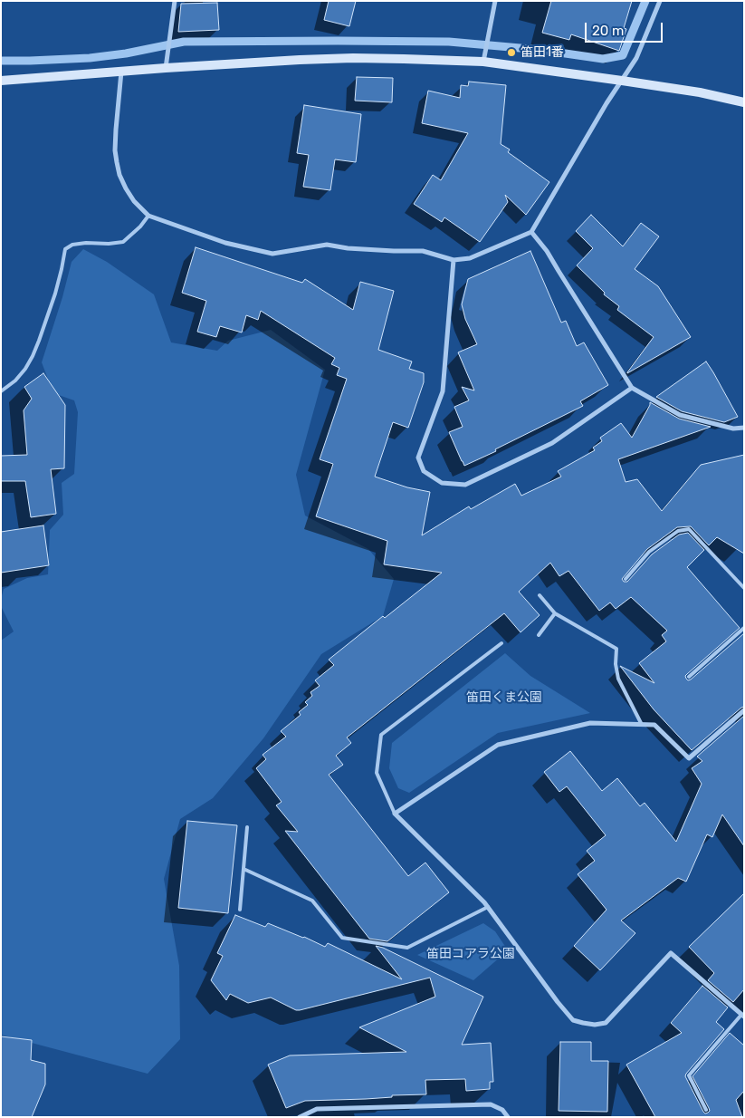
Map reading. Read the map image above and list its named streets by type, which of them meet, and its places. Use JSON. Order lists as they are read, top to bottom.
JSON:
{
  "parks": ["笛田くま公園", "笛田コアラ公園"],
  "places": ["笛田1番"],
  "scale_bar": "20 m"
}
